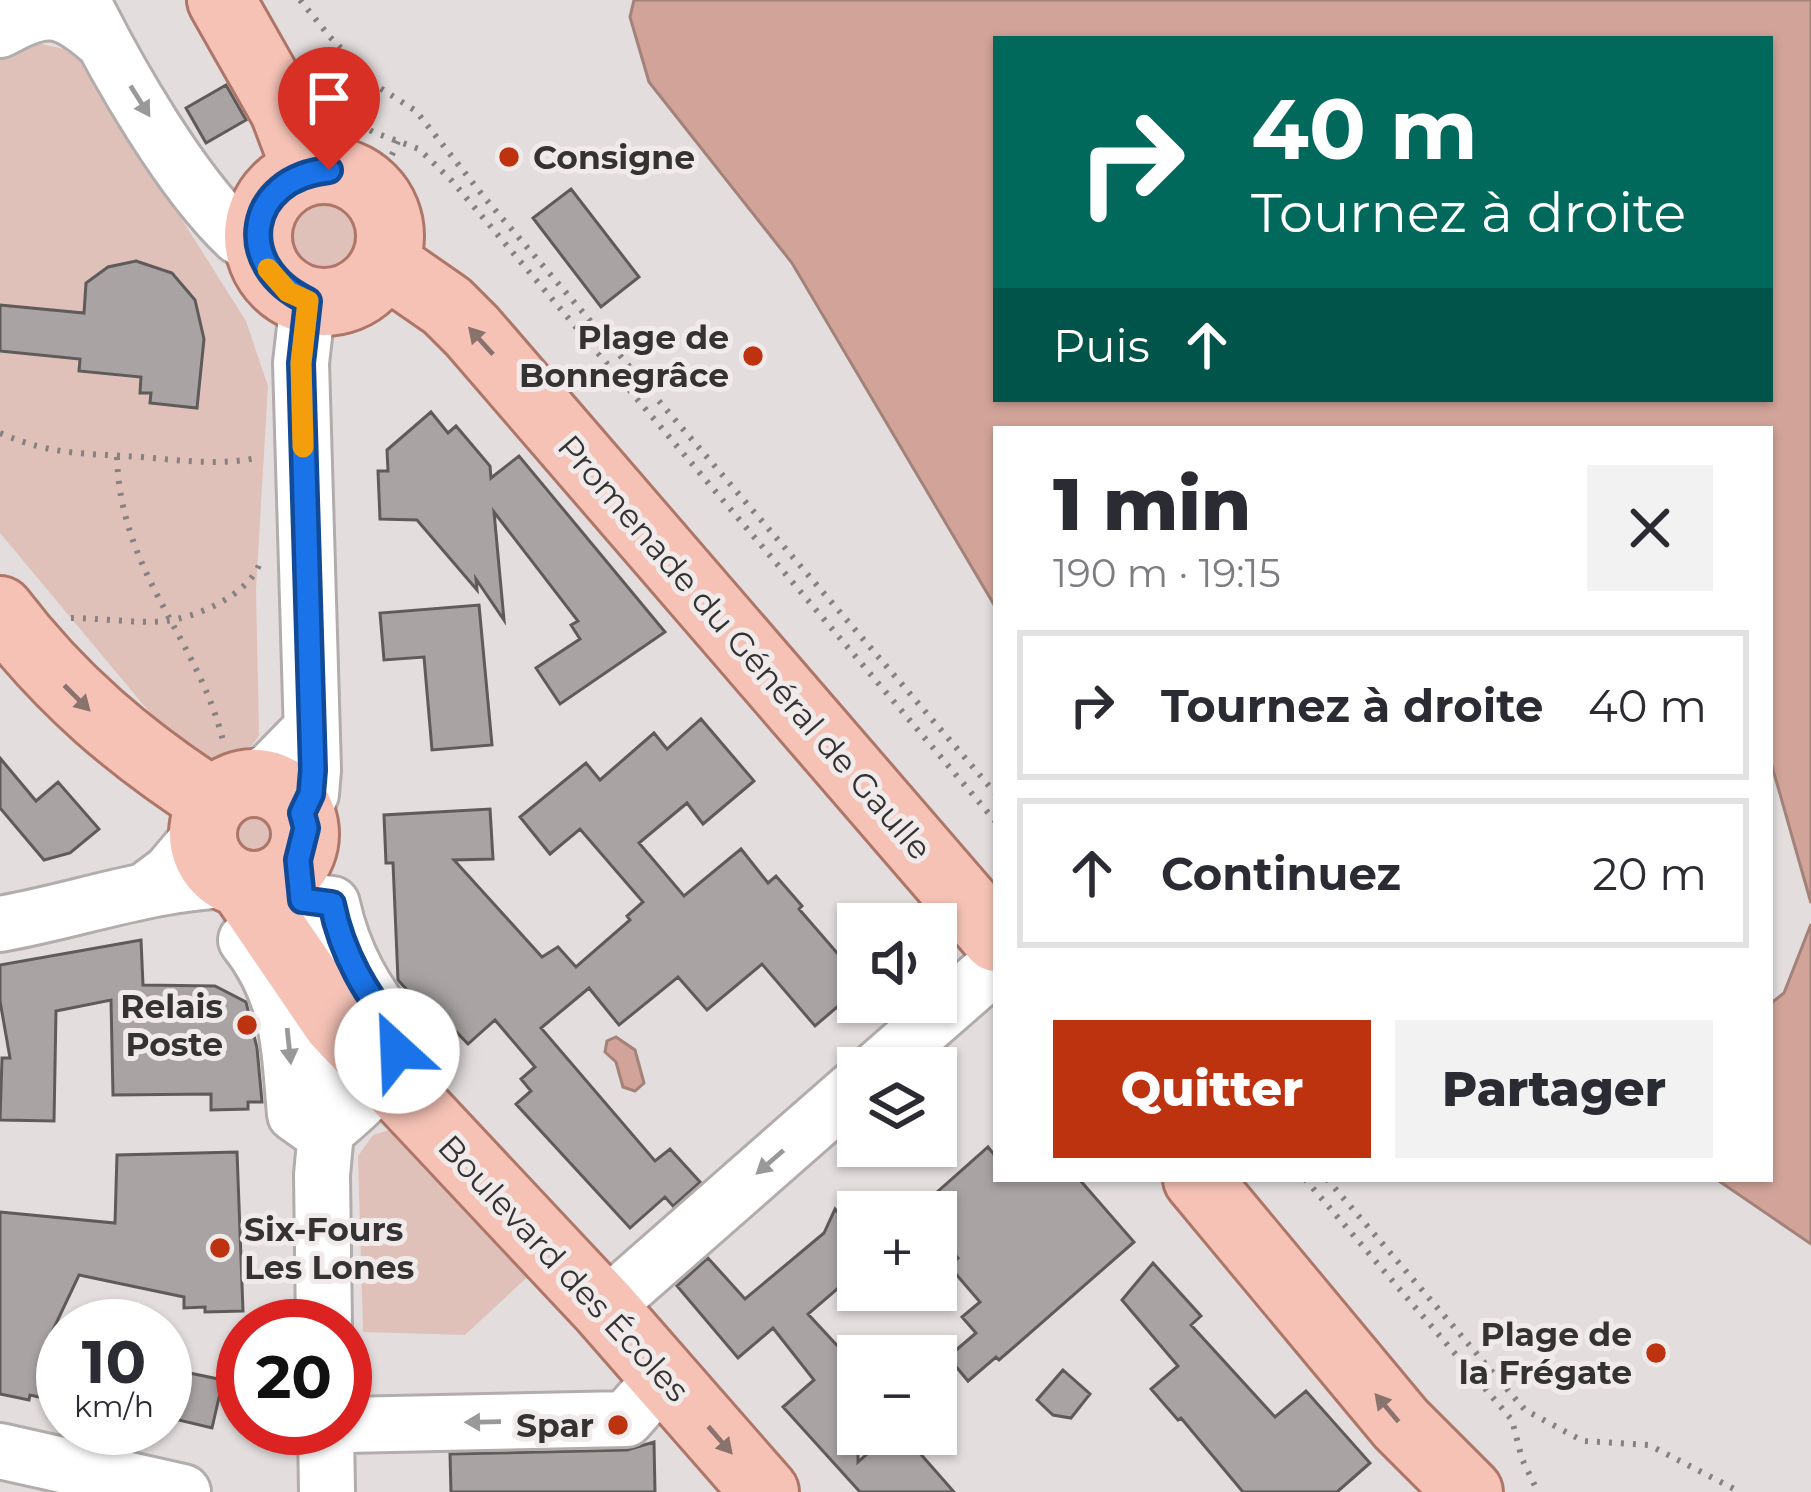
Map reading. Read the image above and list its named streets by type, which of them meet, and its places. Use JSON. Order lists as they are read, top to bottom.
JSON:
{
  "streets": {
    "main road": ["Promenade du Général de Gaulle", "Boulevard des Écoles"]
  },
  "one_way": ["Promenade du Général de Gaulle", "Boulevard des Écoles"],
  "places": [
    "Consigne",
    "Plage de Bonnegrâce",
    "Relais Poste",
    "Six-Fours Les Lones",
    "Plage de la Frégate",
    "Spar"
  ],
  "page": {
    "turn": ["40 m", "Tournez à droite"],
    "then": "Puis",
    "heading": ["1 min", "190 m · 19:15"],
    "list": [
      {
        "name": "Tournez à droite",
        "value": "40 m"
      },
      {
        "name": "Continuez",
        "value": "20 m"
      }
    ],
    "map_buttons": ["+", "−"],
    "buttons": ["Quitter", "Partager"],
    "speed": "10 km/h",
    "limit": "20"
  }
}
